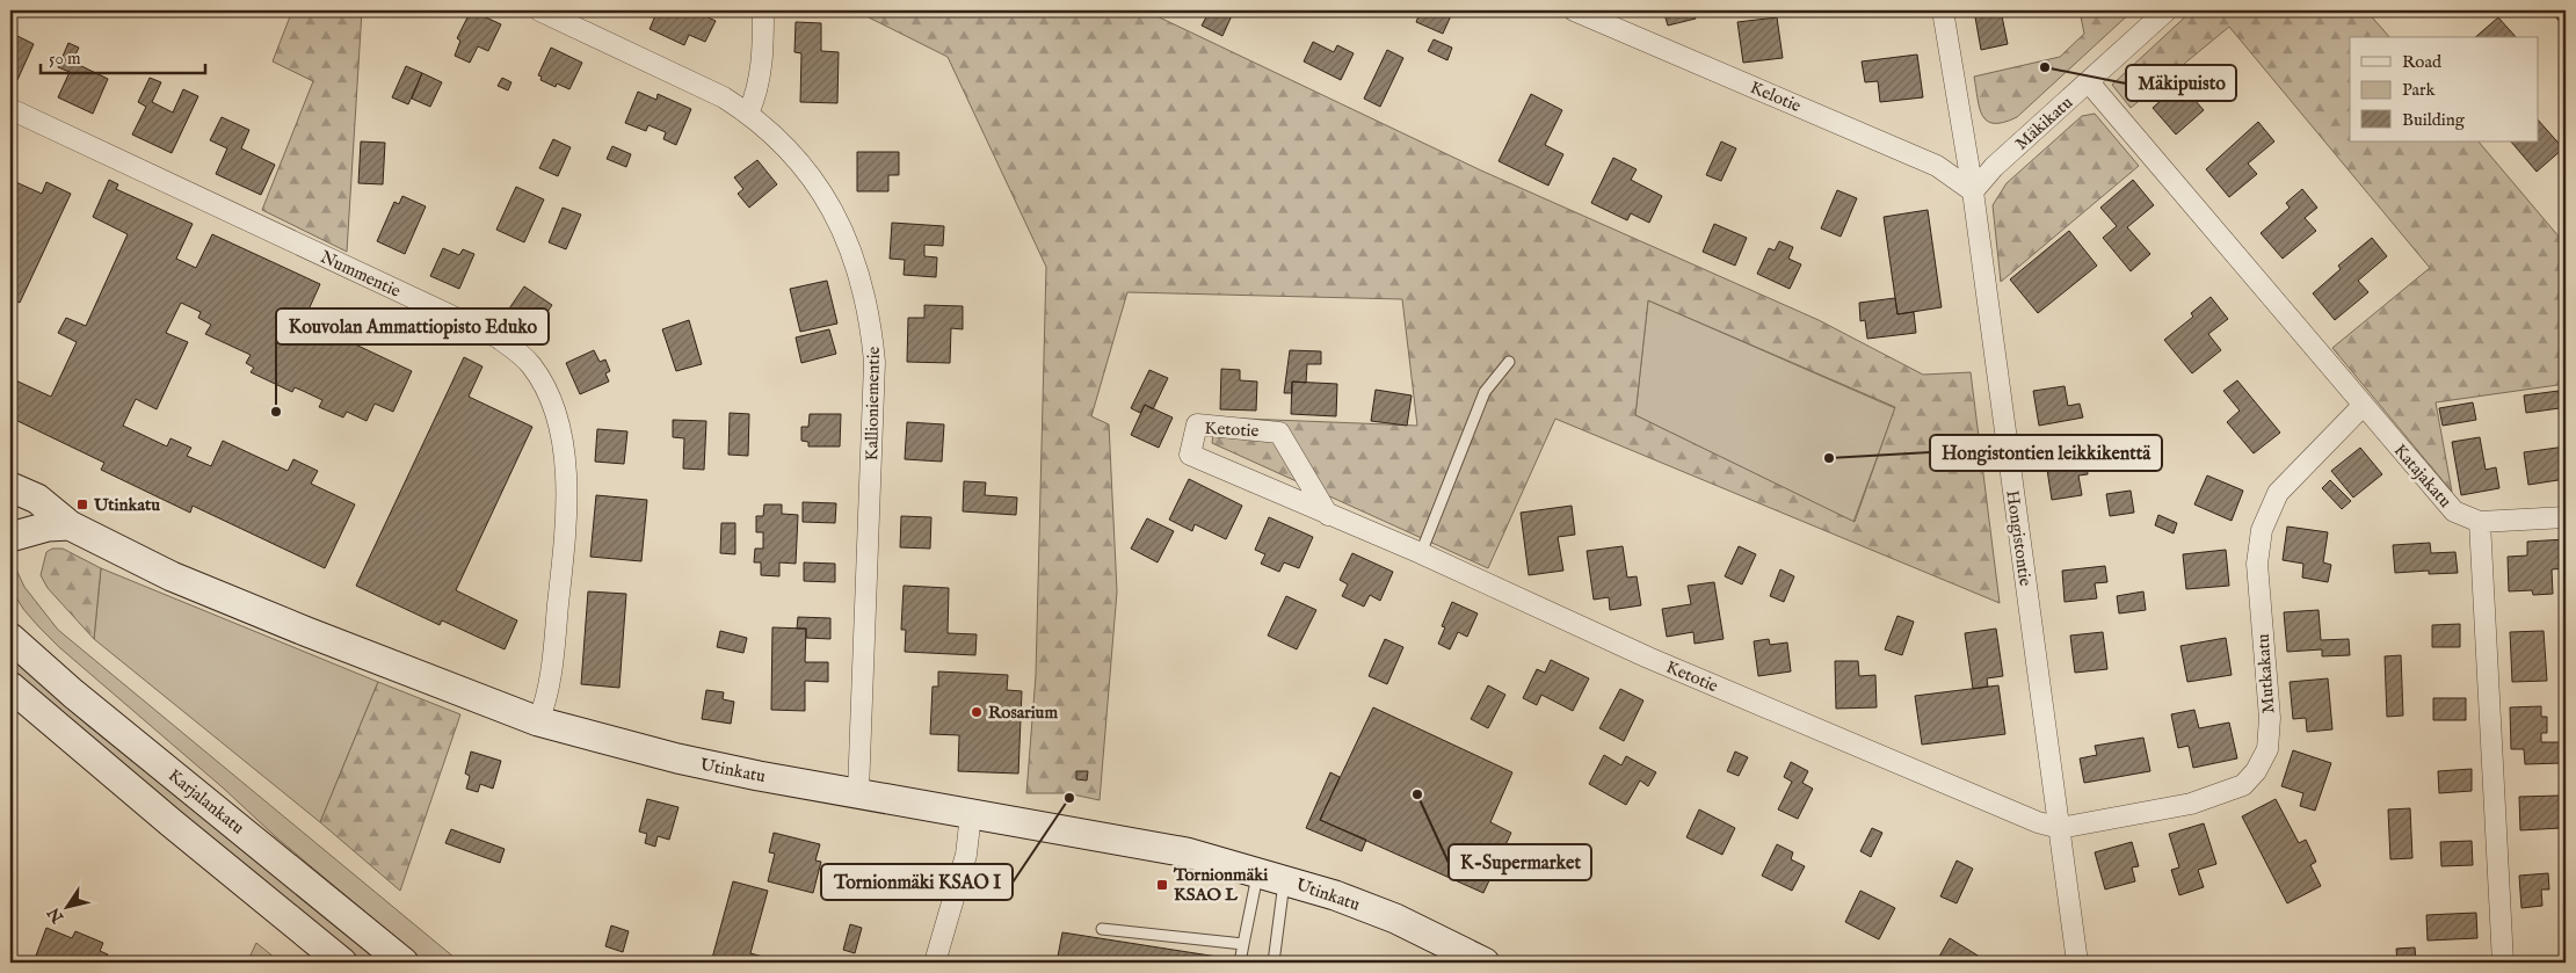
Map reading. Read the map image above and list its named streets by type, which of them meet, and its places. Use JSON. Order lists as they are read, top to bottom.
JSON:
{
  "streets": {
    "street": [
      "Kelotie",
      "Mäkikatu",
      "Nummentie",
      "Kallioniementie",
      "Ketotie",
      "Katajakatu",
      "Hongistontie",
      "Mutkakatu",
      "Utinkatu",
      "Karjalankatu"
    ]
  },
  "crossings": [
    ["Kelotie", "Mäkikatu"],
    ["Kelotie", "Hongistontie"],
    ["Mäkikatu", "Katajakatu"],
    ["Mäkikatu", "Hongistontie"],
    ["Nummentie", "Utinkatu"],
    ["Kallioniementie", "Utinkatu"],
    ["Ketotie", "Hongistontie"],
    ["Ketotie", "Mutkakatu"],
    ["Katajakatu", "Mutkakatu"],
    ["Hongistontie", "Mutkakatu"]
  ],
  "places": {
    "other": [
      "Mäkipuisto",
      "Kouvolan Ammattiopisto Eduko",
      "Hongistontien leikkikenttä",
      "Rosarium",
      "K-Supermarket",
      "Tornionmäki KSAO I"
    ],
    "transit": ["Utinkatu", "Tornionmäki KSAO L"]
  },
  "legend": ["Road", "Park", "Building"],
  "scale_bar": "50 m",
  "north": "bottom left"
}
